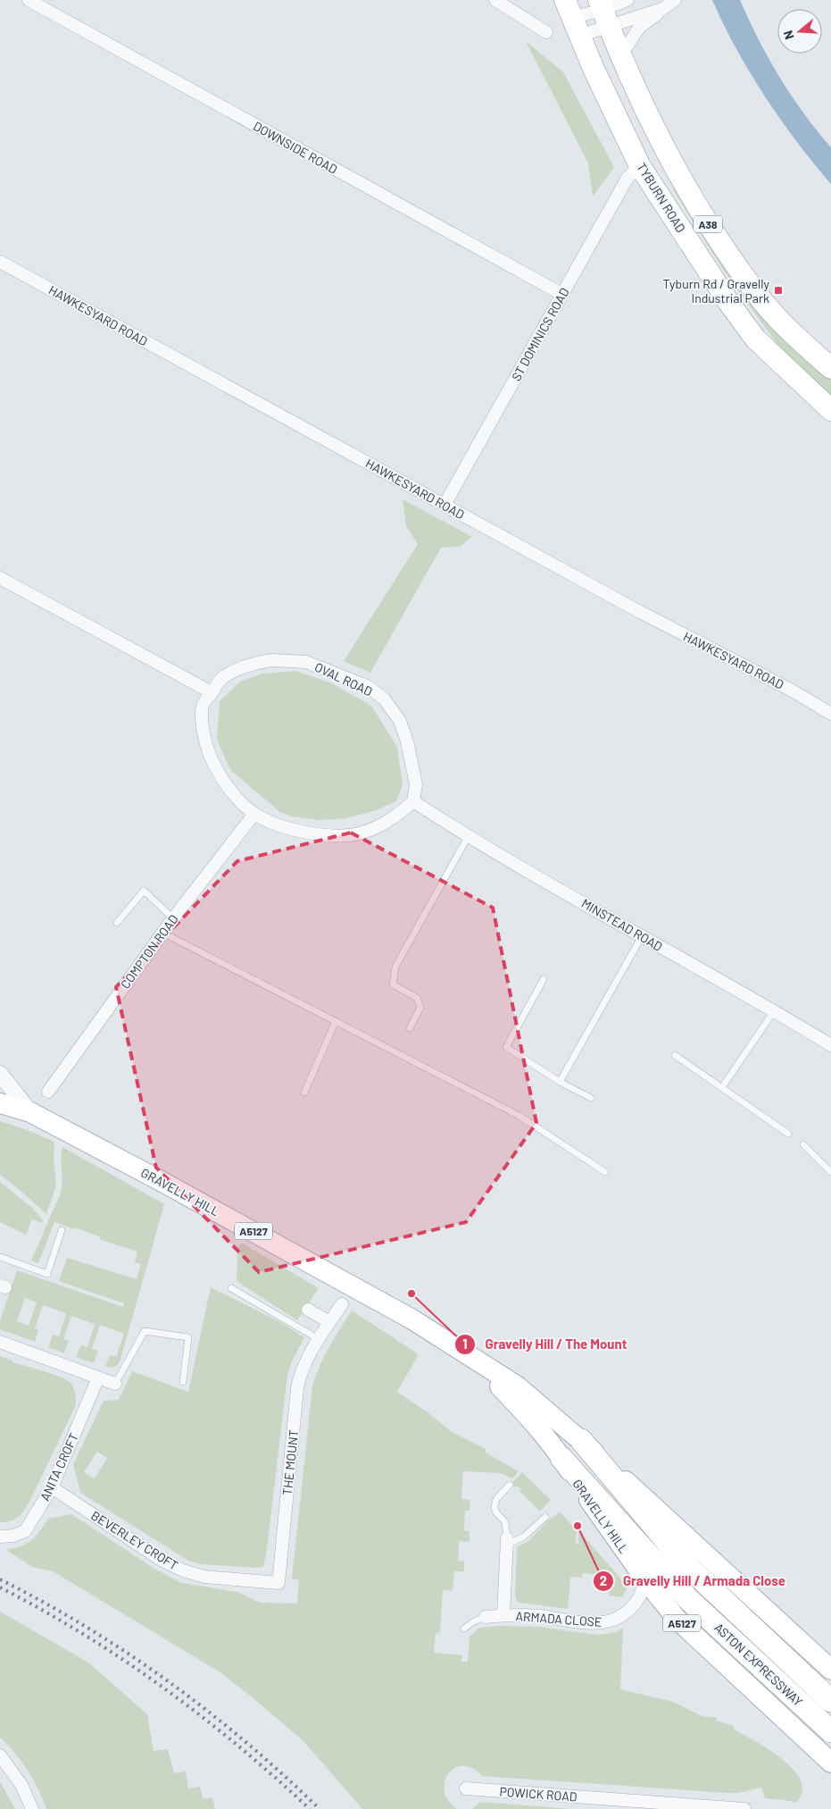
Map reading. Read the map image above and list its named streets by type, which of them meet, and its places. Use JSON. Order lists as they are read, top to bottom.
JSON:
{
  "streets": {
    "highway": ["TYBURN ROAD", "A38", "ASTON EXPRESSWAY"],
    "main road": ["GRAVELLY HILL", "A5127"],
    "street": [
      "DOWNSIDE ROAD",
      "HAWKESYARD ROAD",
      "ST DOMINICS ROAD",
      "OVAL ROAD",
      "MINSTEAD ROAD",
      "COMPTON ROAD",
      "THE MOUNT",
      "ANITA CROFT",
      "BEVERLEY CROFT",
      "ARMADA CLOSE",
      "POWICK ROAD"
    ]
  },
  "crossings": [
    ["DOWNSIDE ROAD", "ST DOMINICS ROAD"],
    ["TYBURN ROAD", "ST DOMINICS ROAD"],
    ["HAWKESYARD ROAD", "ST DOMINICS ROAD"],
    ["OVAL ROAD", "MINSTEAD ROAD"],
    ["OVAL ROAD", "COMPTON ROAD"],
    ["GRAVELLY HILL", "ARMADA CLOSE"],
    ["GRAVELLY HILL", "ASTON EXPRESSWAY"],
    ["THE MOUNT", "BEVERLEY CROFT"],
    ["ANITA CROFT", "BEVERLEY CROFT"]
  ],
  "places": {
    "transit": ["Tyburn Rd / Gravelly Industrial Park"],
    "other": ["Gravelly Hill / The Mount", "Gravelly Hill / Armada Close"]
  },
  "north": "left"
}
